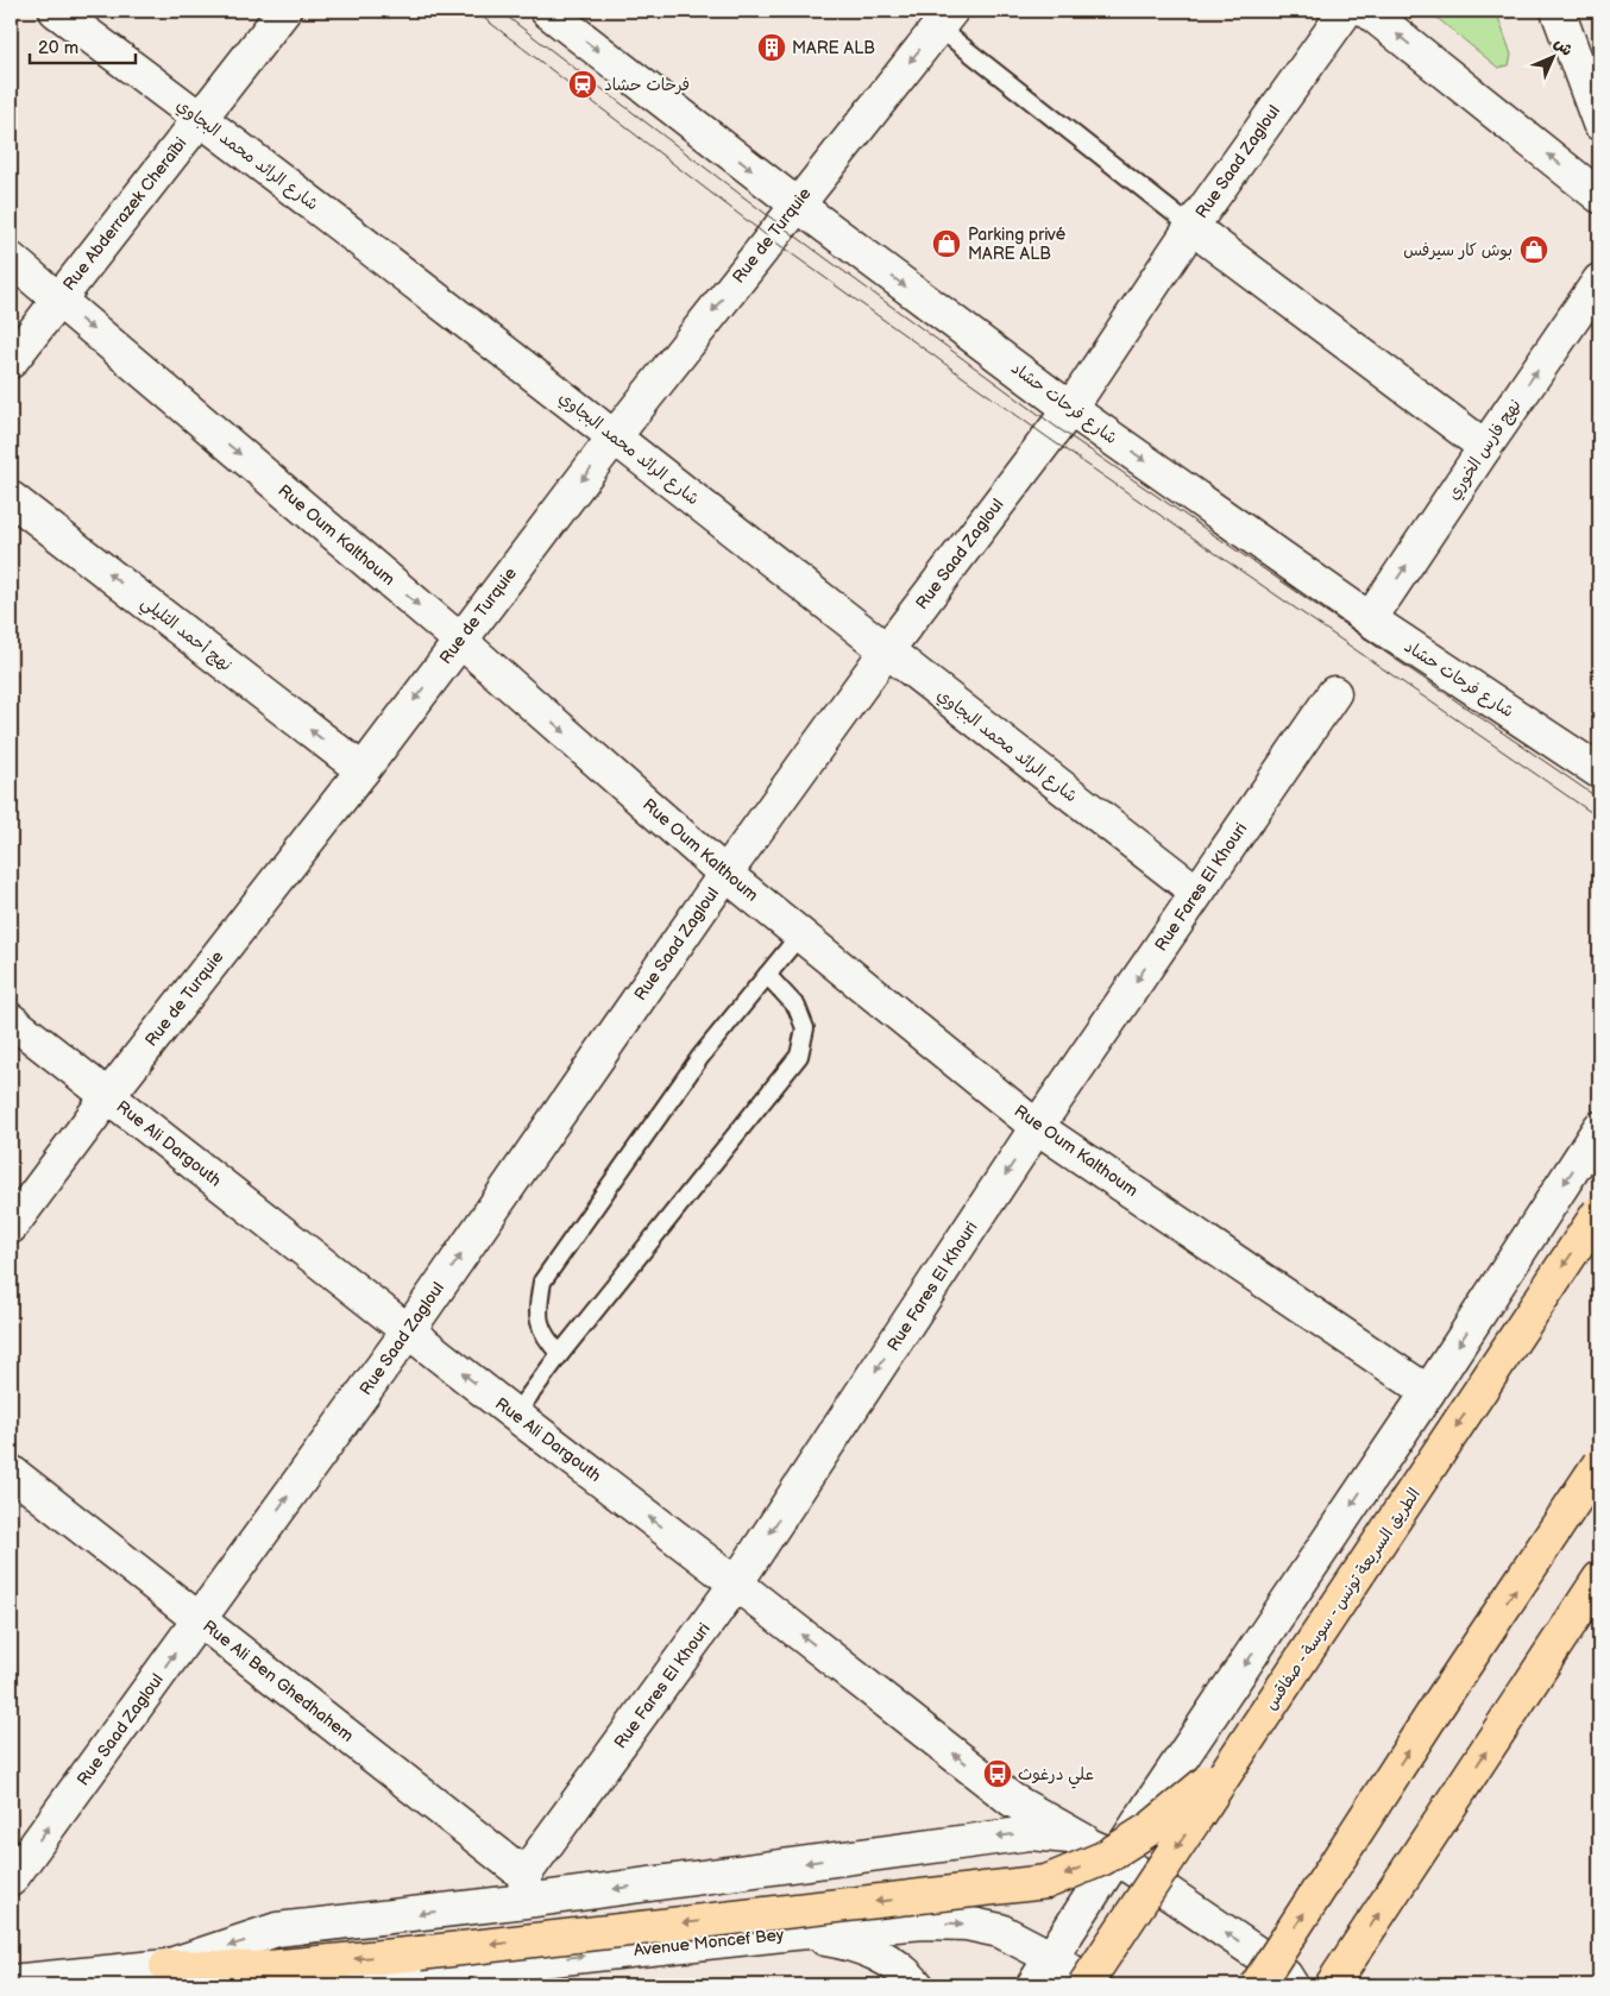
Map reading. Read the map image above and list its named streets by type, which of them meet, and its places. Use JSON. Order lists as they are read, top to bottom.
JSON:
{
  "streets": {
    "highway": ["الطريق السريعة تونس - سوسة - صفاقس"],
    "street": [
      "شارع الرائد محمد البجاوي",
      "Rue Saad Zagloul",
      "Rue Abderrazek Cheraïbi",
      "Rue de Turquie",
      "شارع فرحات حشاد",
      "نهج فارس الخوري",
      "Rue Oum Kalthoum",
      "نهج أحمد التليلي",
      "Rue Fares El Khouri",
      "Rue Ali Dargouth",
      "Rue Ali Ben Ghedhahem",
      "Avenue Moncef Bey"
    ]
  },
  "crossings": [
    ["شارع الرائد محمد البجاوي", "Rue Saad Zagloul"],
    ["شارع الرائد محمد البجاوي", "Rue Abderrazek Cheraïbi"],
    ["شارع الرائد محمد البجاوي", "Rue de Turquie"],
    ["شارع الرائد محمد البجاوي", "Rue Fares El Khouri"],
    ["Rue Saad Zagloul", "شارع فرحات حشاد"],
    ["Rue Saad Zagloul", "Rue Oum Kalthoum"],
    ["Rue Saad Zagloul", "Rue Ali Dargouth"],
    ["Rue Saad Zagloul", "Rue Ali Ben Ghedhahem"],
    ["Rue Abderrazek Cheraïbi", "Rue Oum Kalthoum"],
    ["Rue de Turquie", "شارع فرحات حشاد"],
    ["Rue de Turquie", "Rue Oum Kalthoum"],
    ["Rue de Turquie", "نهج أحمد التليلي"],
    ["Rue de Turquie", "Rue Ali Dargouth"],
    ["شارع فرحات حشاد", "نهج فارس الخوري"],
    ["Rue Oum Kalthoum", "Rue Fares El Khouri"],
    ["Rue Fares El Khouri", "Rue Ali Dargouth"],
    ["Rue Fares El Khouri", "Rue Ali Ben Ghedhahem"]
  ],
  "one_way": [
    "Rue Saad Zagloul",
    "Rue de Turquie",
    "نهج فارس الخوري",
    "Rue Oum Kalthoum",
    "نهج أحمد التليلي",
    "Rue Fares El Khouri",
    "Rue Ali Dargouth"
  ],
  "places": {
    "building": ["MARE ALB"],
    "station": ["فرحات حشاد"],
    "shop": ["Parking privé MARE ALB", "بوش كار سيرفس"],
    "bus stop": ["علي درغوث"]
  },
  "scale_bar": "20 m",
  "north": "top right"
}
